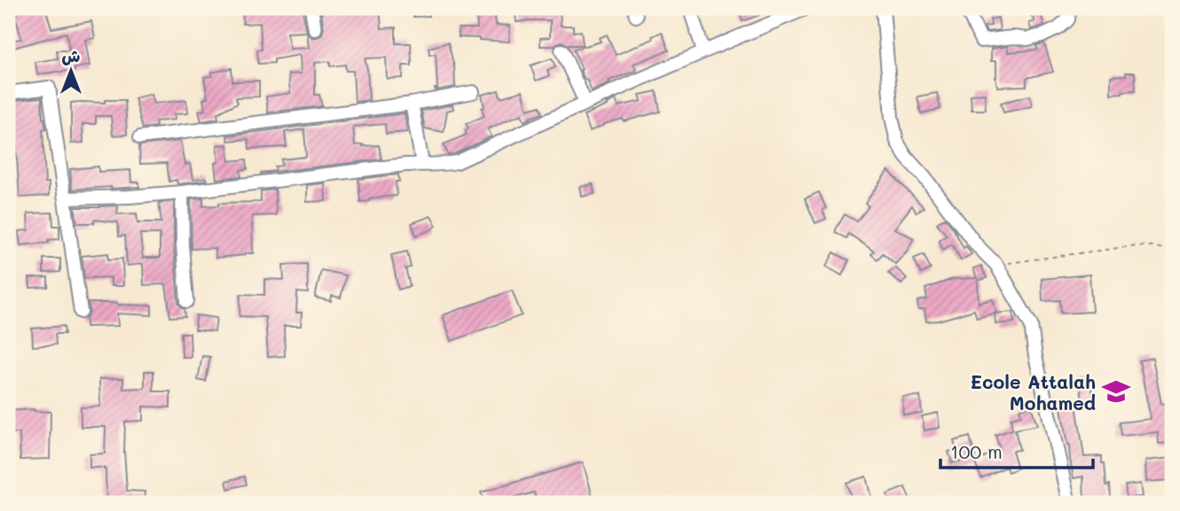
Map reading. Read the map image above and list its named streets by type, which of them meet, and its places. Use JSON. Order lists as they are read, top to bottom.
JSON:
{
  "places": {
    "school or university": ["Ecole Attalah Mohamed"]
  },
  "scale_bar": "100 m",
  "north": "top"
}
